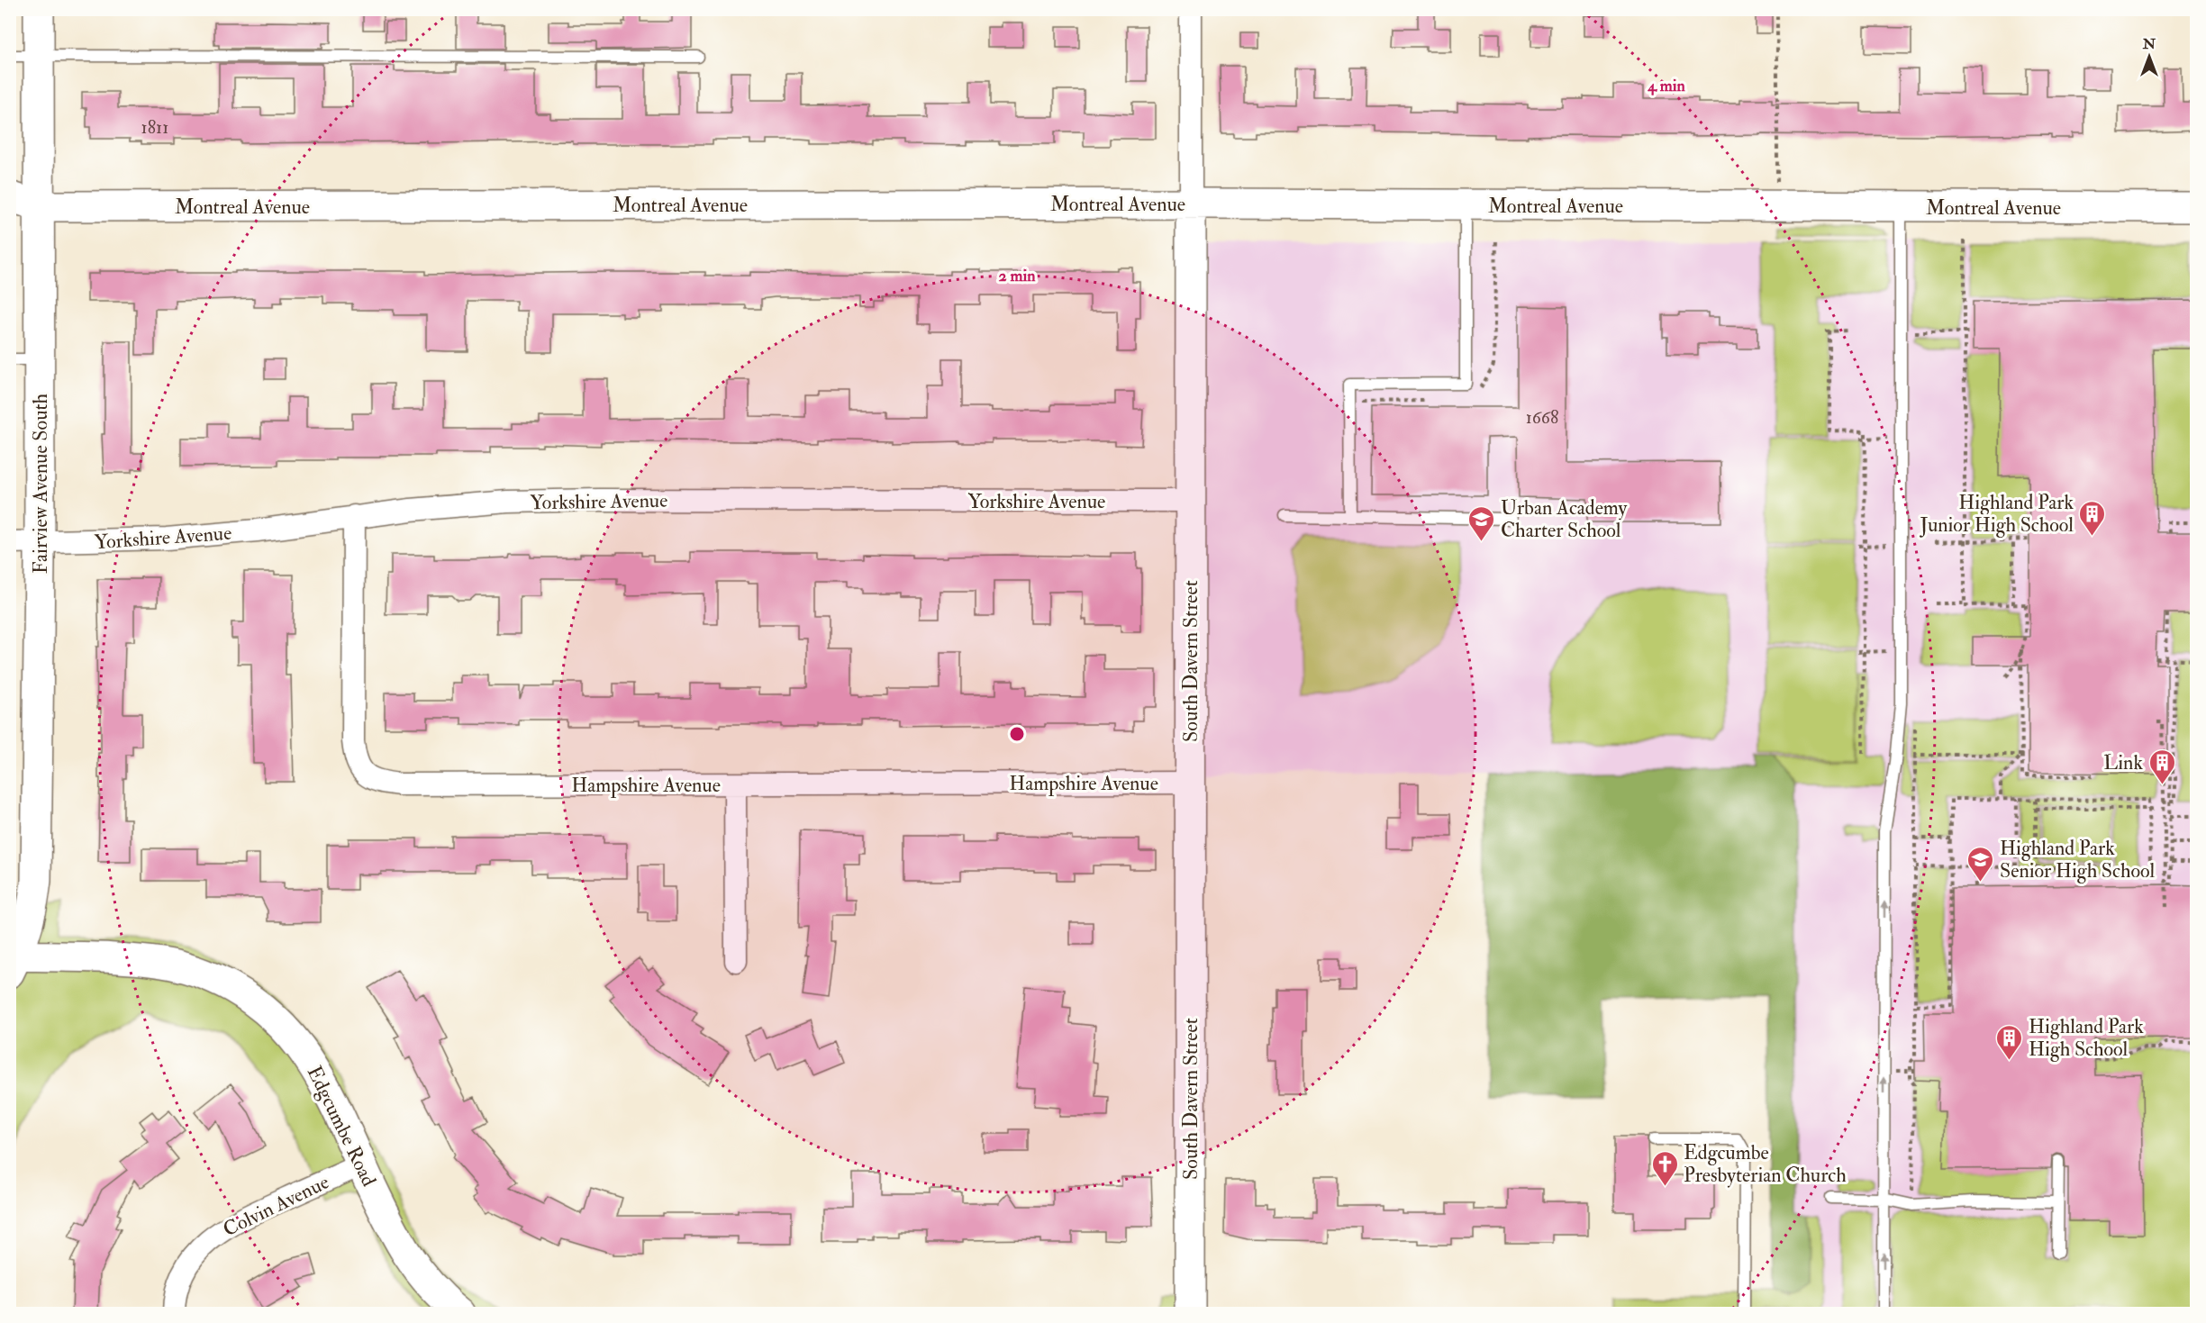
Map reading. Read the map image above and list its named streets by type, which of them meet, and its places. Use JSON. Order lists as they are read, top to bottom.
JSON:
{
  "streets": {
    "street": [
      "Montreal Avenue",
      "Fairview Avenue South",
      "Yorkshire Avenue",
      "South Davern Street",
      "Hampshire Avenue",
      "Edgcumbe Road",
      "Colvin Avenue"
    ]
  },
  "crossings": [
    ["Montreal Avenue", "Fairview Avenue South"],
    ["Montreal Avenue", "South Davern Street"],
    ["Fairview Avenue South", "Yorkshire Avenue"],
    ["Fairview Avenue South", "Edgcumbe Road"],
    ["Yorkshire Avenue", "South Davern Street"],
    ["Yorkshire Avenue", "Hampshire Avenue"],
    ["South Davern Street", "Hampshire Avenue"],
    ["Edgcumbe Road", "Colvin Avenue"]
  ],
  "places": {
    "building": ["Highland Park Junior High School", "Link", "Highland Park High School"],
    "school or university": ["Urban Academy Charter School", "Highland Park Senior High School"],
    "church": ["Edgcumbe Presbyterian Church"]
  },
  "house_numbers": ["1811", "1668"],
  "north": "top",
  "rings": ["4 min", "2 min"]
}
